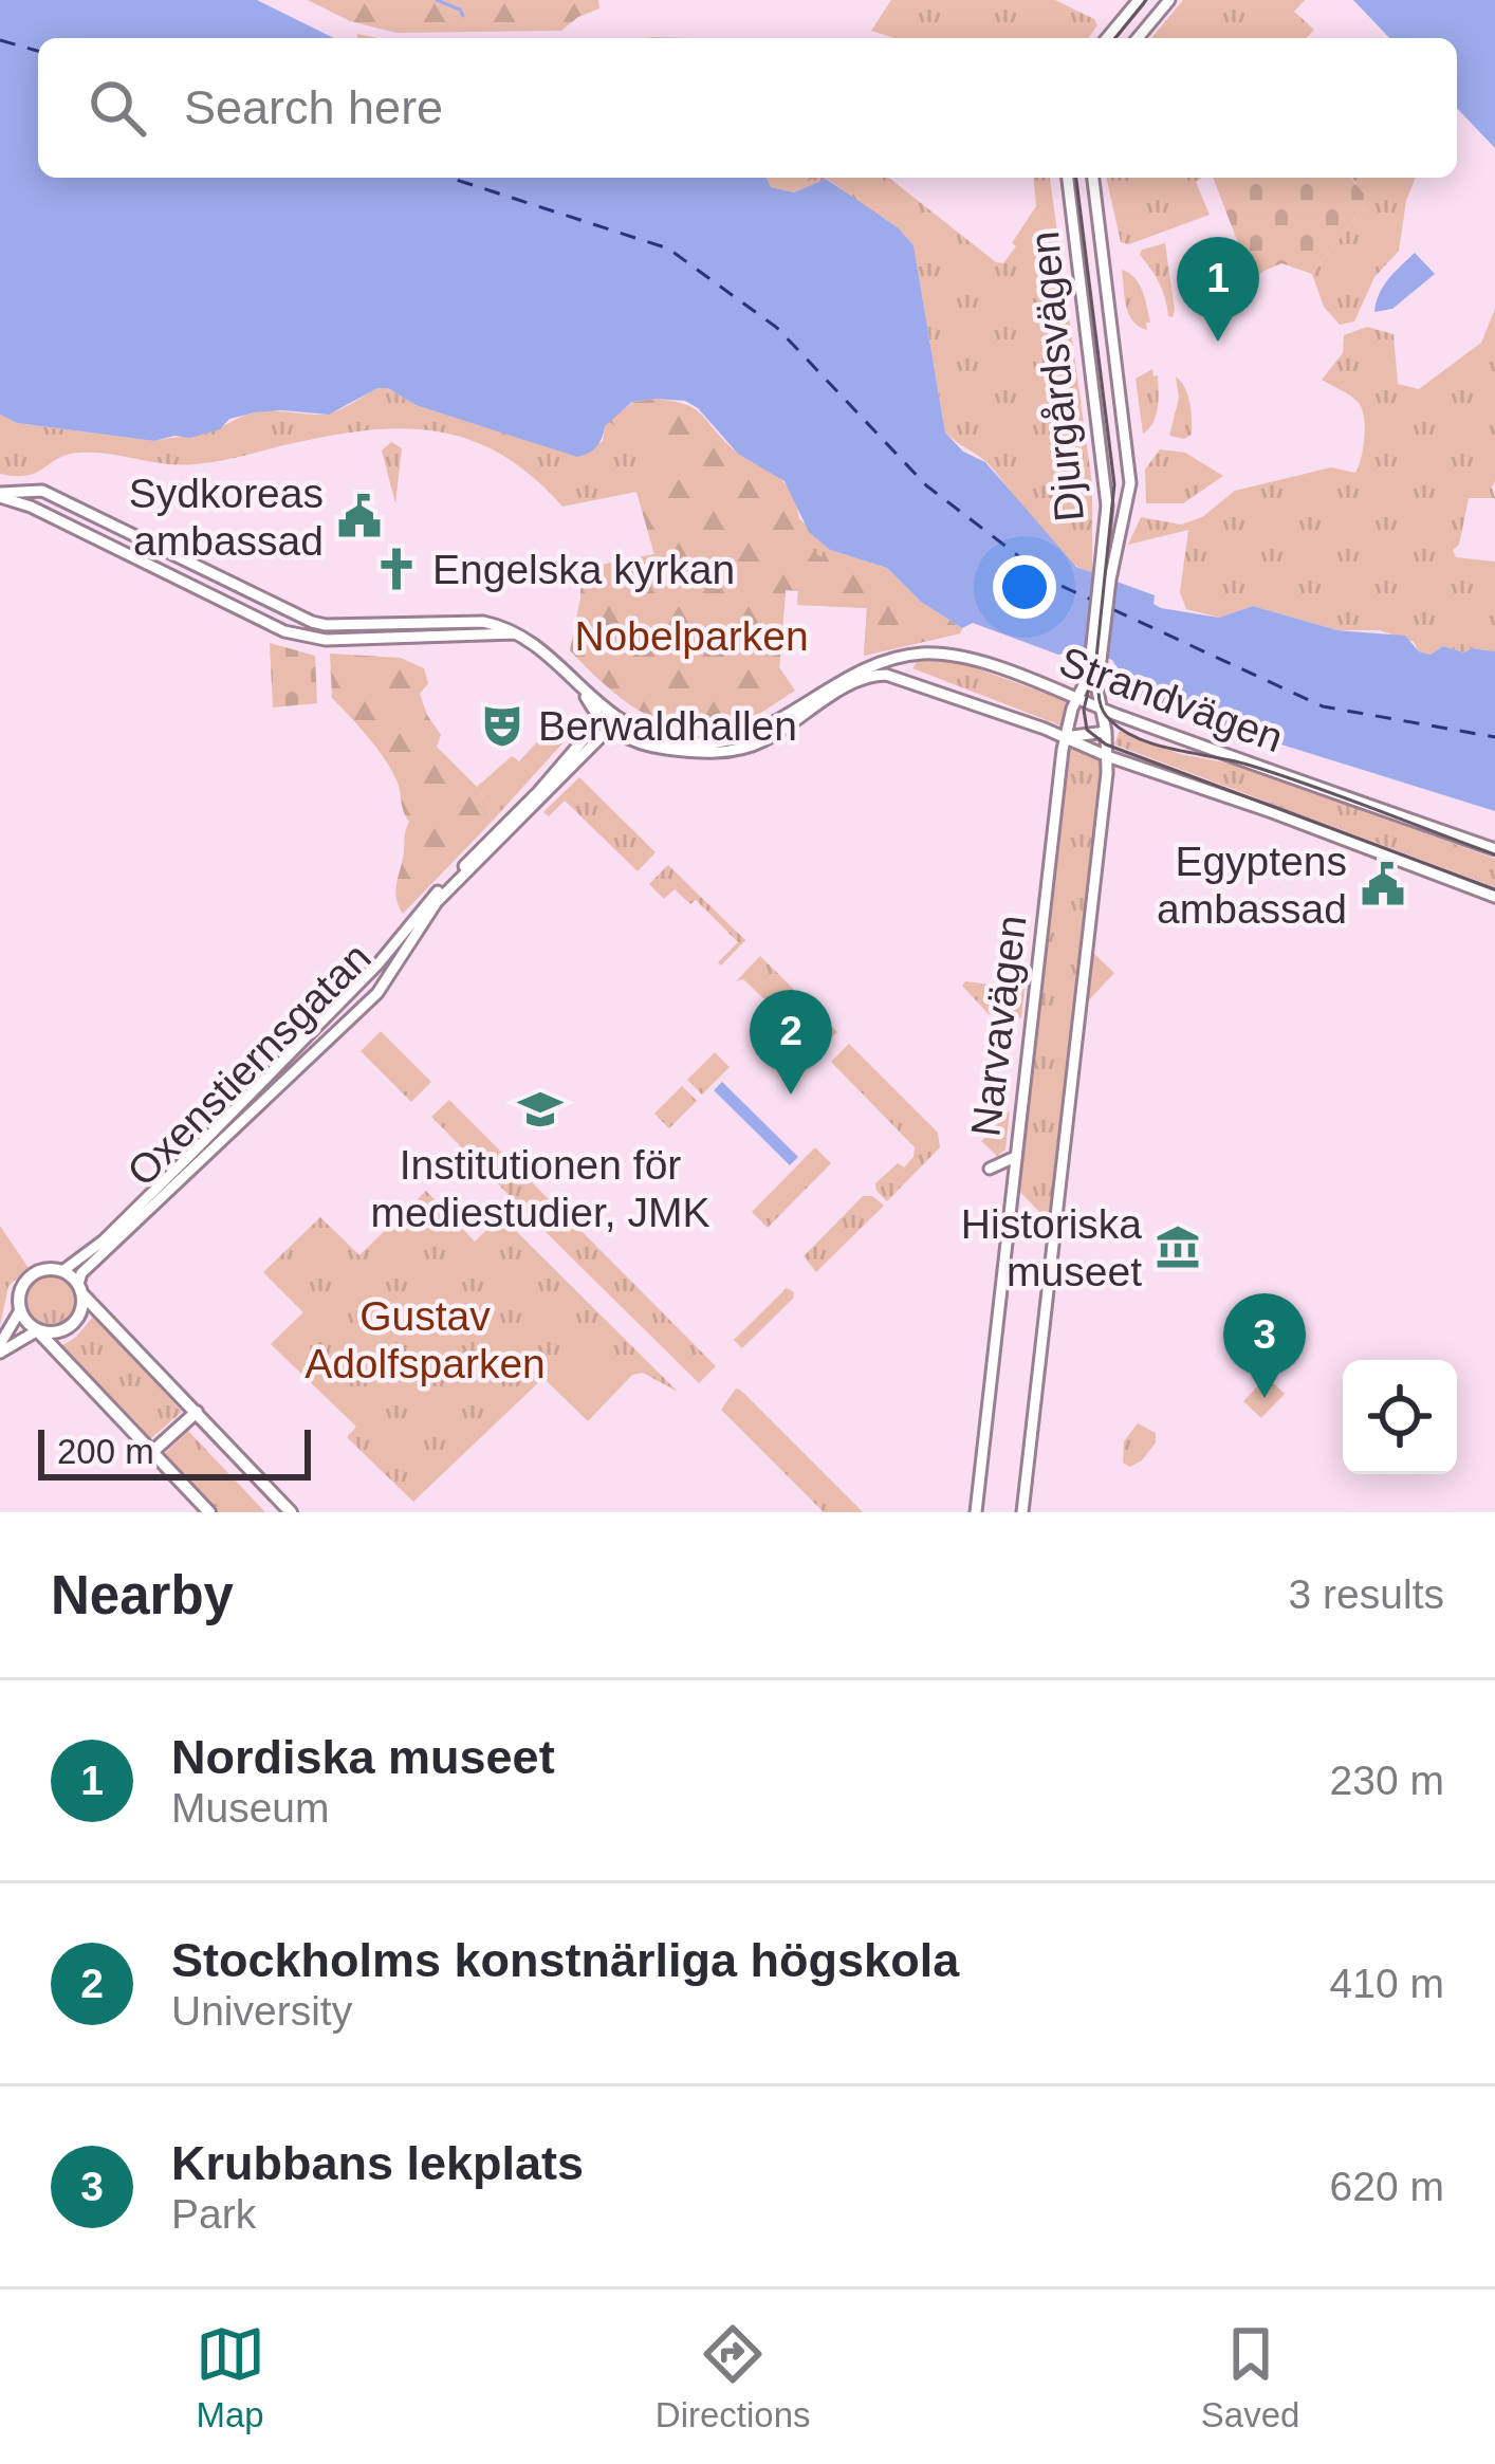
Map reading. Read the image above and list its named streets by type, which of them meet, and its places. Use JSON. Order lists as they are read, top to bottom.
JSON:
{
  "streets": {
    "street": [
      "Djurgårdsvägen",
      "Strandvägen",
      "Narvavägen",
      "Oxenstiernsgatan"
    ]
  },
  "crossings": [
    ["Strandvägen", "Narvavägen"],
    ["Strandvägen", "Oxenstiernsgatan"]
  ],
  "parks": ["Nobelparken", "Gustav Adolfsparken"],
  "places": {
    "public building": ["Sydkoreas ambassad", "Egyptens ambassad"],
    "church": ["Engelska kyrkan"],
    "theatre": ["Berwaldhallen"],
    "school or university": ["Institutionen för mediestudier, JMK"],
    "museum": ["Historiska museet"]
  },
  "scale_bar": "200 m",
  "page": {
    "search": "Search here",
    "pins": ["1", "2", "3"],
    "scale": "200 m",
    "heading": ["Nearby", "3 results"],
    "list": [
      {
        "mark": "1",
        "name": "Nordiska museet",
        "note": "Museum",
        "value": "230 m"
      },
      {
        "mark": "2",
        "name": "Stockholms konstnärliga högskola",
        "note": "University",
        "value": "410 m"
      },
      {
        "mark": "3",
        "name": "Krubbans lekplats",
        "note": "Park",
        "value": "620 m"
      }
    ],
    "nav": ["Map", "Directions", "Saved"]
  }
}
